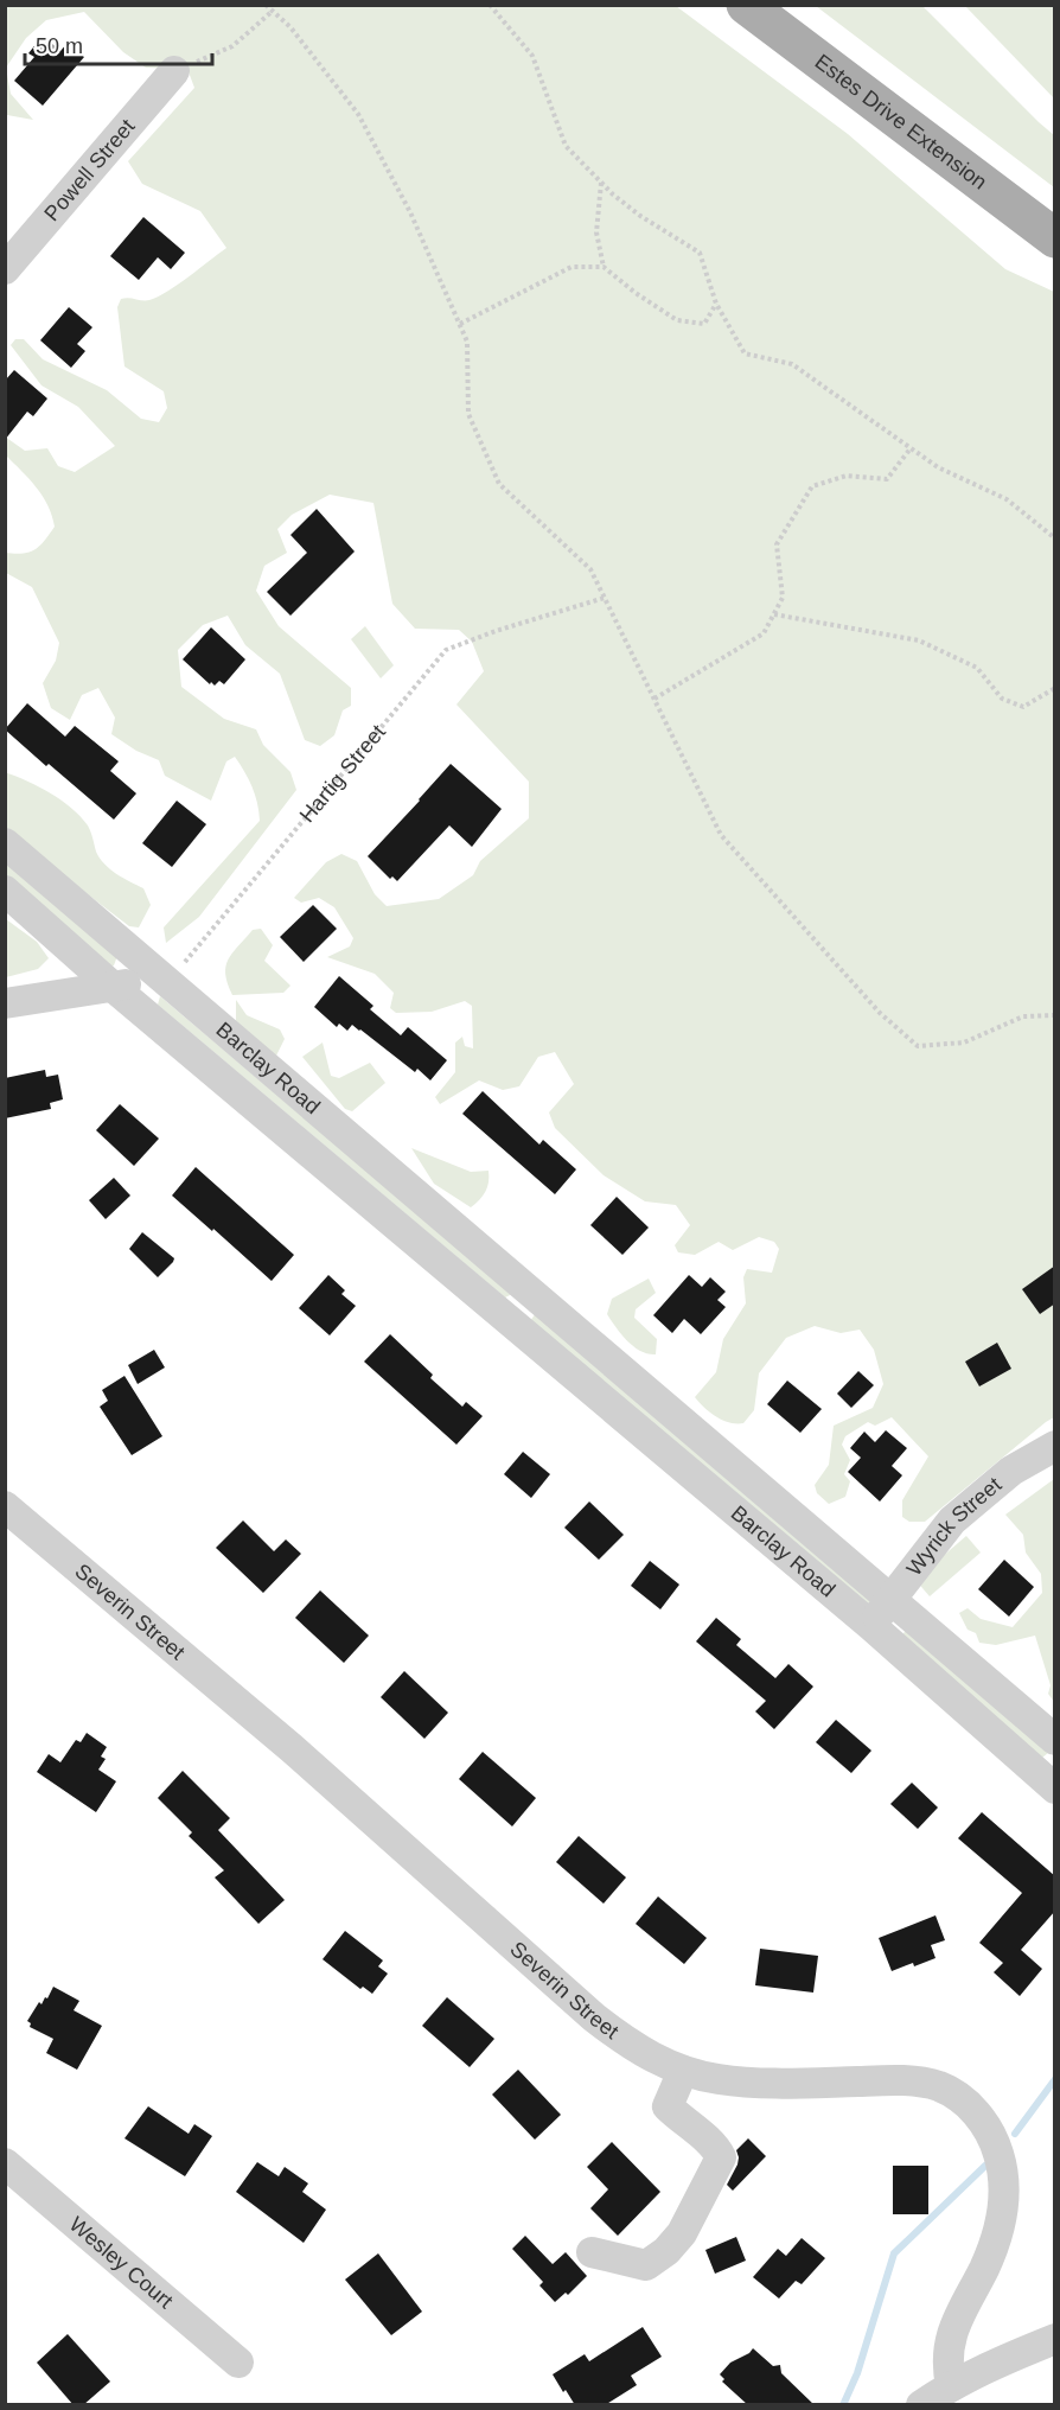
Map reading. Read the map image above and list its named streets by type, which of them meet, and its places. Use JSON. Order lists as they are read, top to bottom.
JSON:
{
  "streets": {
    "main road": ["Estes Drive Extension"],
    "street": [
      "Powell Street",
      "Barclay Road",
      "Wyrick Street",
      "Severin Street",
      "Wesley Court"
    ],
    "path": ["Hartig Street"]
  },
  "crossings": [
    ["Hartig Street", "Barclay Road"],
    ["Barclay Road", "Wyrick Street"]
  ],
  "scale_bar": "50 m"
}
